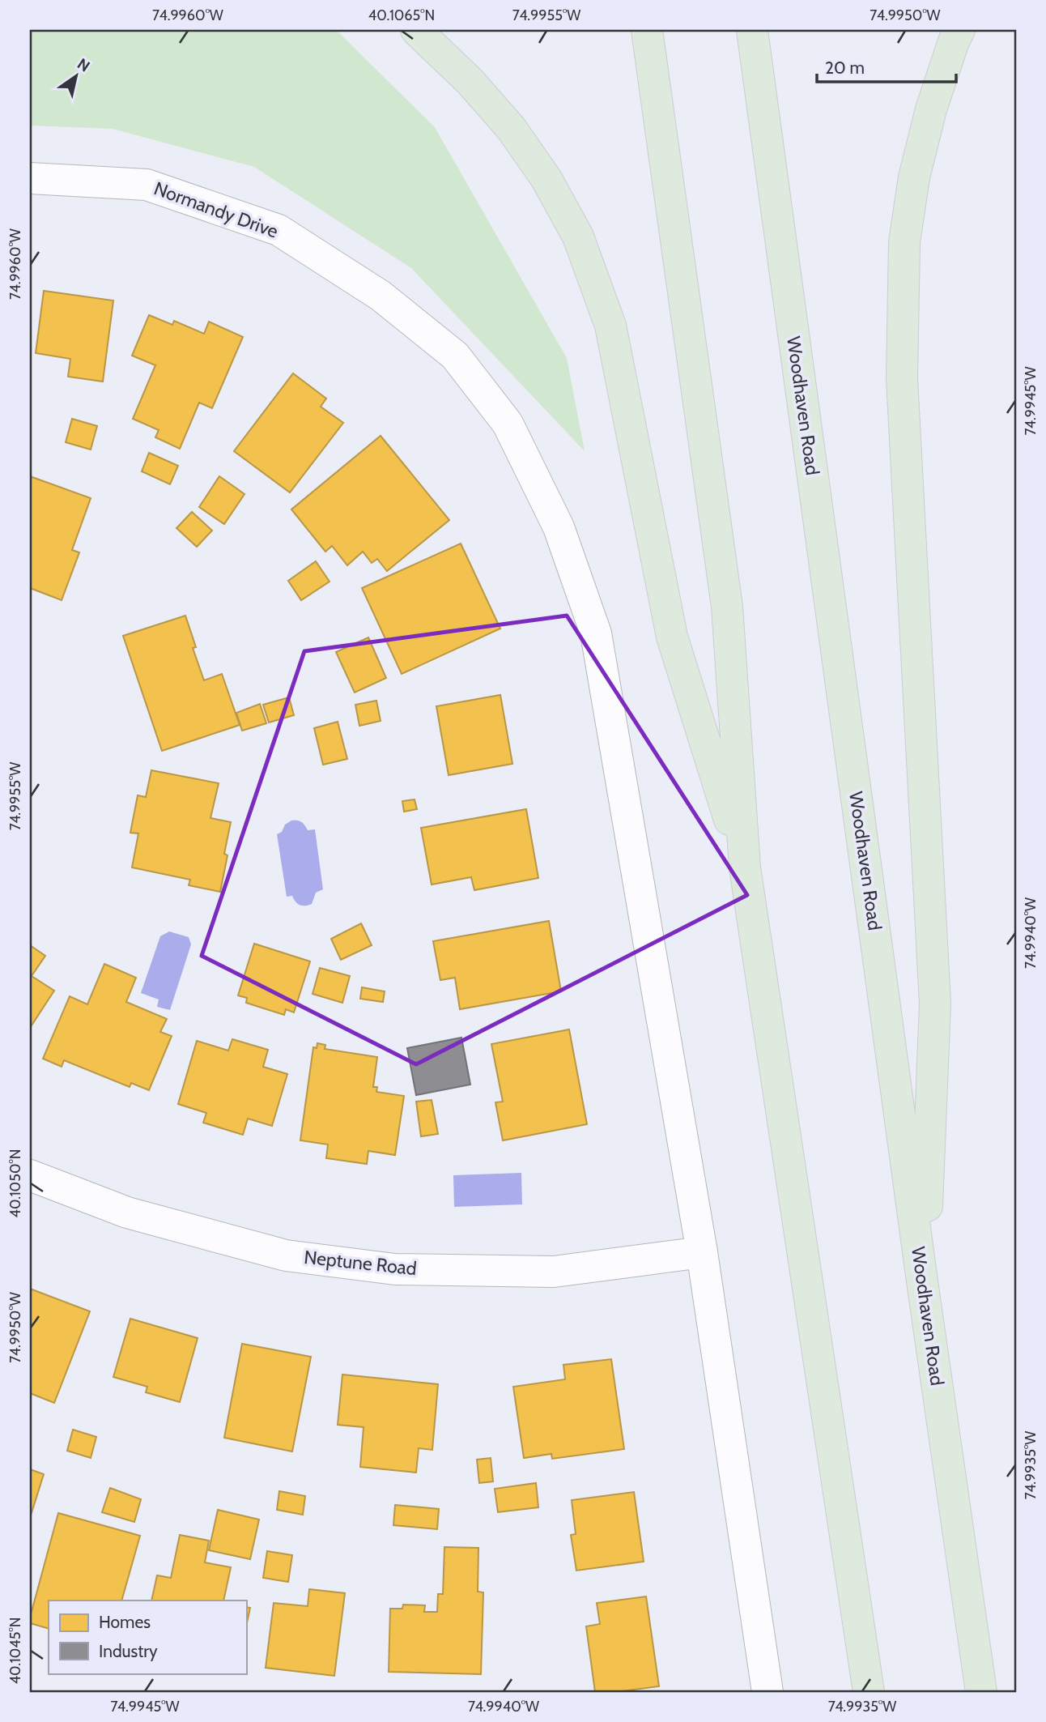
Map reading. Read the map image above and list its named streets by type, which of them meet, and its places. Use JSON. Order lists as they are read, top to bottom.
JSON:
{
  "streets": {
    "highway": ["Woodhaven Road"],
    "street": ["Normandy Drive", "Neptune Road"]
  },
  "crossings": [
    ["Normandy Drive", "Neptune Road"]
  ],
  "legend": ["Homes", "Industry"],
  "scale_bar": "20 m",
  "north": "top right",
  "coordinates": [
    "74.9960°W",
    "40.1065°N",
    "74.9955°W",
    "74.9950°W",
    "74.9945°W",
    "74.9940°W",
    "40.1050°N",
    "74.9935°W",
    "40.1045°N"
  ]
}
